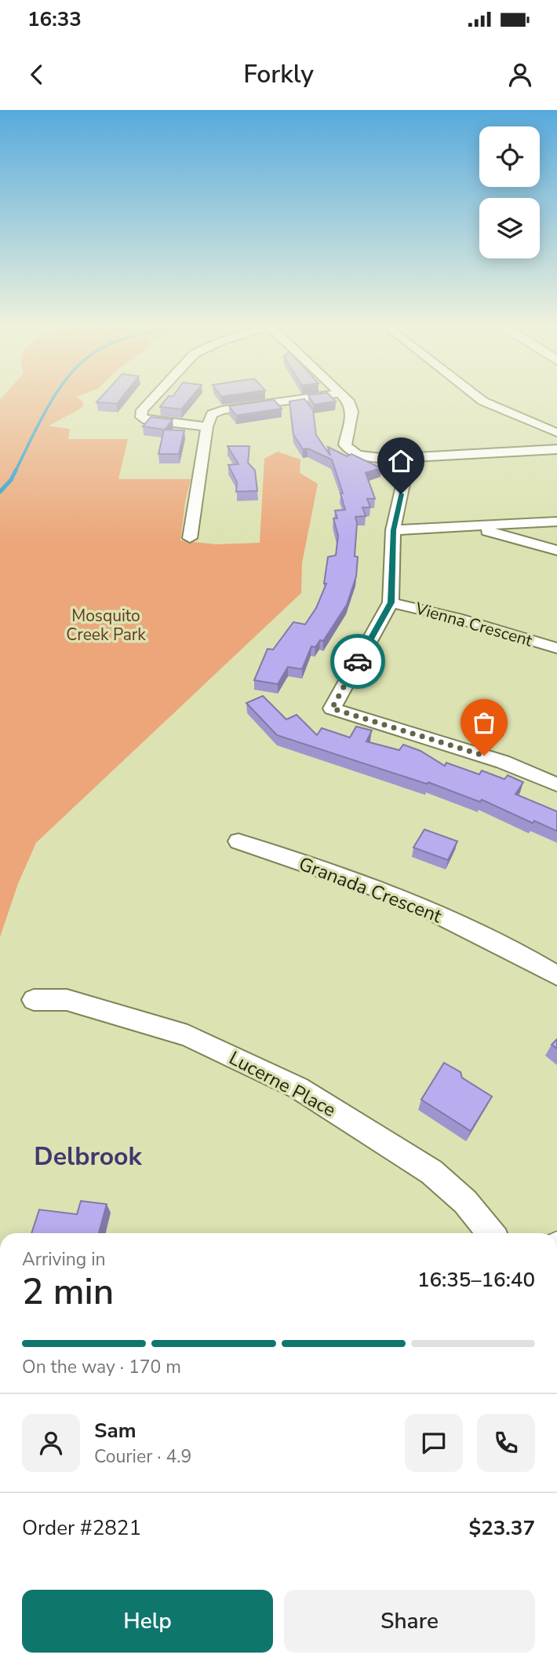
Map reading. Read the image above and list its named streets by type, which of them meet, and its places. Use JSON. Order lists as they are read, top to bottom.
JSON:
{
  "streets": {
    "street": ["Vienna Crescent", "Granada Crescent", "Lucerne Place"]
  },
  "districts": ["Delbrook"],
  "parks": ["Mosquito Creek Park"],
  "page": {
    "status": "16:33",
    "header": "Forkly",
    "heading": ["2 min", "Arriving in", "16:35–16:40"],
    "panel": [
      "Sam",
      "Courier · 4.9",
      "Order #2821",
      "$23.37"
    ],
    "bar": "On the way · 170 m",
    "buttons": ["Help", "Share"]
  }
}
